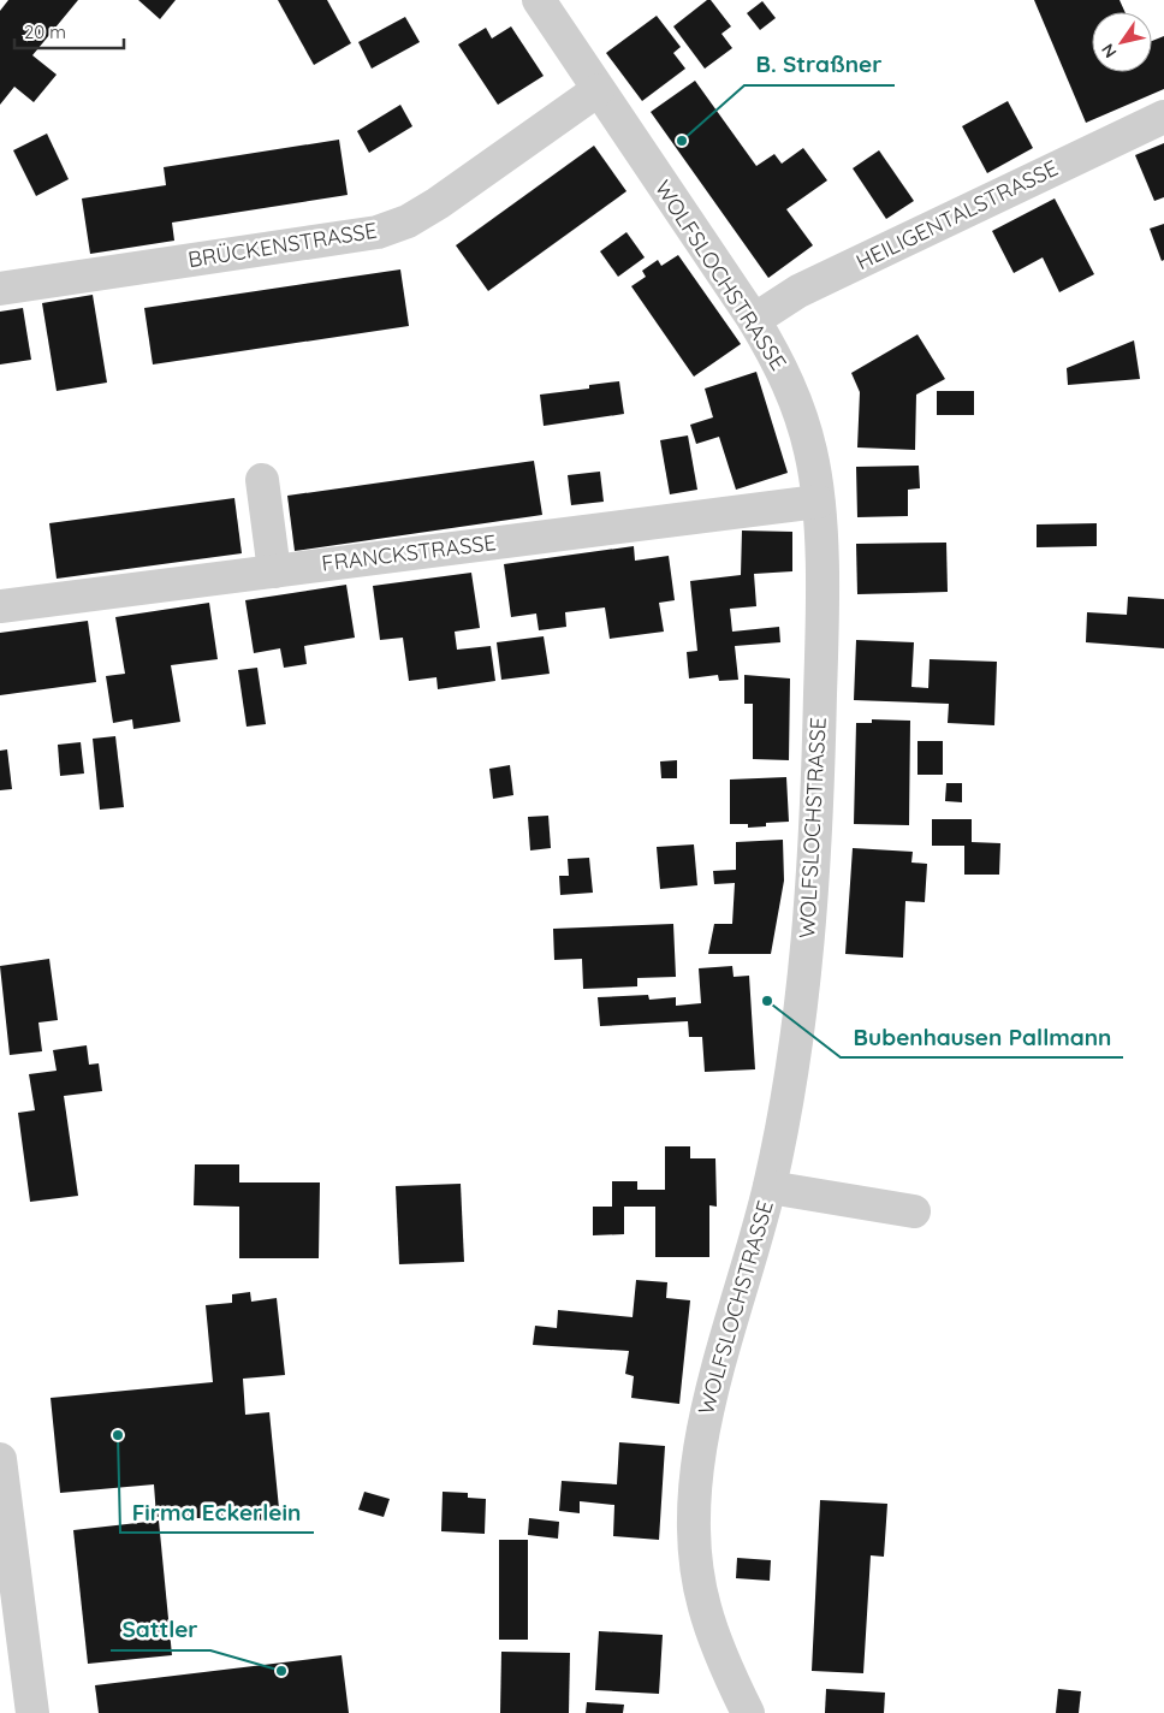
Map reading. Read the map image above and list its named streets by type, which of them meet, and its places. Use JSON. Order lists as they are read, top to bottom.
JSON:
{
  "streets": {
    "street": [
      "HEILIGENTALSTRASSE",
      "BRÜCKENSTRASSE",
      "WOLFSLOCHSTRASSE",
      "FRANCKSTRASSE"
    ]
  },
  "crossings": [
    ["HEILIGENTALSTRASSE", "WOLFSLOCHSTRASSE"],
    ["BRÜCKENSTRASSE", "WOLFSLOCHSTRASSE"],
    ["WOLFSLOCHSTRASSE", "FRANCKSTRASSE"]
  ],
  "places": [
    "B. Straßner",
    "Bubenhausen Pallmann",
    "Firma Eckerlein",
    "Sattler"
  ],
  "scale_bar": "20 m",
  "north": "bottom left"
}
